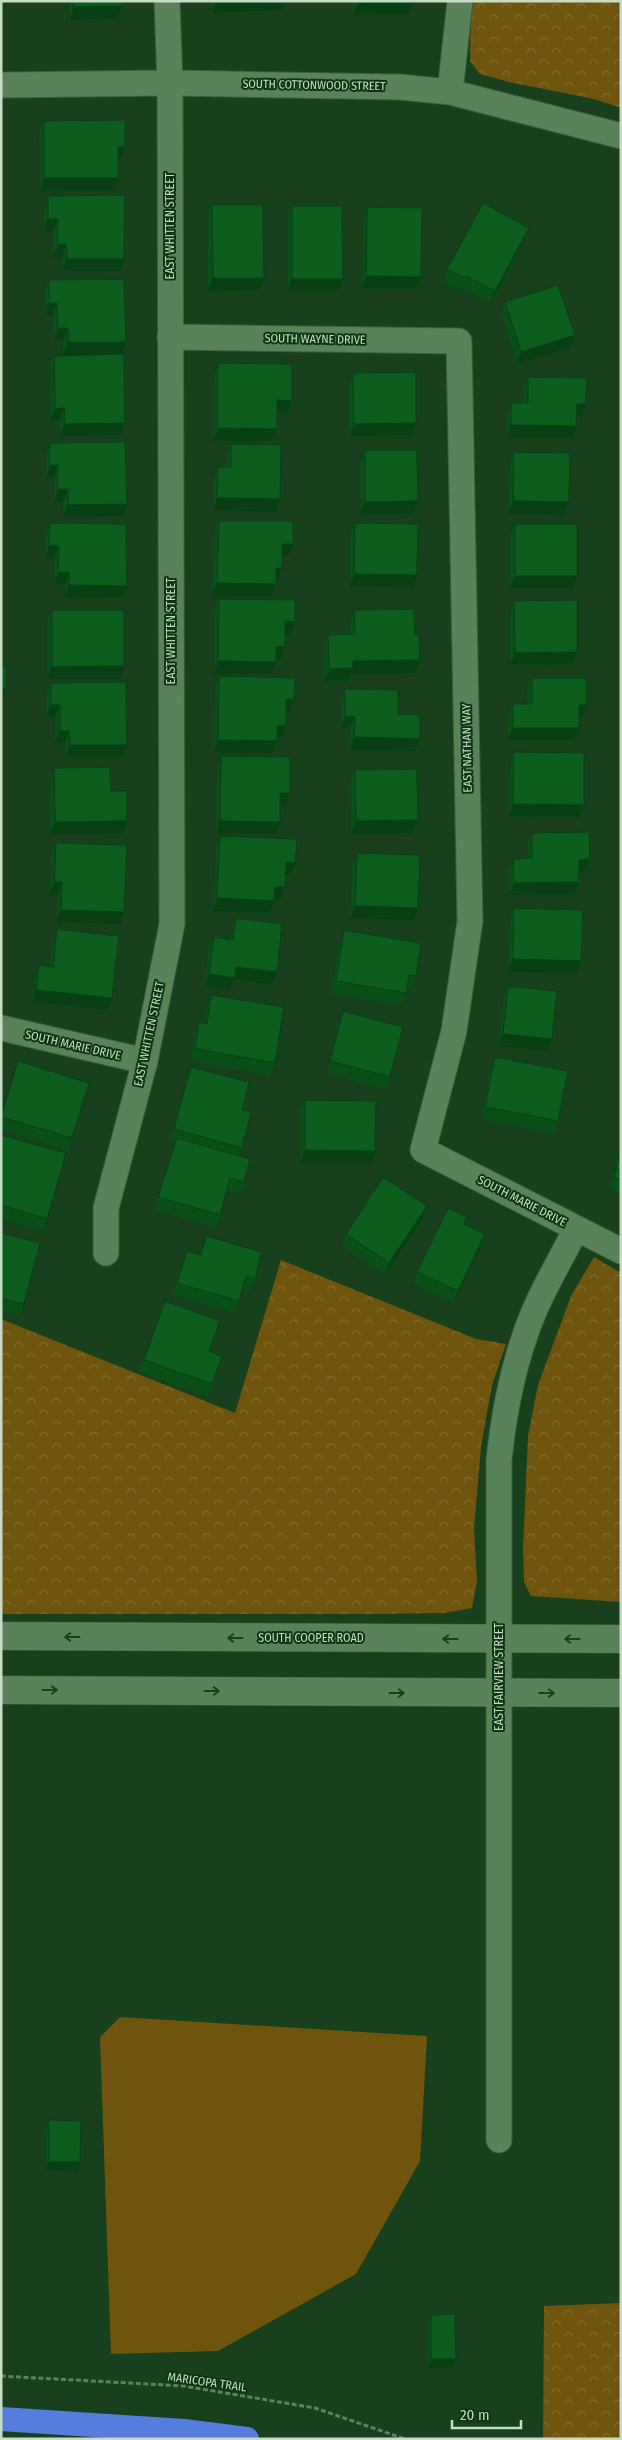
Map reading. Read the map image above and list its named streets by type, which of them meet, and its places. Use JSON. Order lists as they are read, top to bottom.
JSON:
{
  "streets": {
    "main road": ["SOUTH COOPER ROAD"],
    "street": [
      "SOUTH COTTONWOOD STREET",
      "EAST WHITTEN STREET",
      "SOUTH WAYNE DRIVE",
      "EAST NATHAN WAY",
      "SOUTH MARIE DRIVE",
      "EAST FAIRVIEW STREET"
    ],
    "path": ["MARICOPA TRAIL"]
  },
  "crossings": [
    ["SOUTH COTTONWOOD STREET", "EAST WHITTEN STREET"],
    ["EAST WHITTEN STREET", "SOUTH WAYNE DRIVE"],
    ["EAST WHITTEN STREET", "SOUTH MARIE DRIVE"],
    ["SOUTH WAYNE DRIVE", "EAST NATHAN WAY"],
    ["EAST NATHAN WAY", "SOUTH MARIE DRIVE"],
    ["SOUTH MARIE DRIVE", "EAST FAIRVIEW STREET"],
    ["SOUTH COOPER ROAD", "EAST FAIRVIEW STREET"]
  ],
  "scale_bar": "20 m"
}
